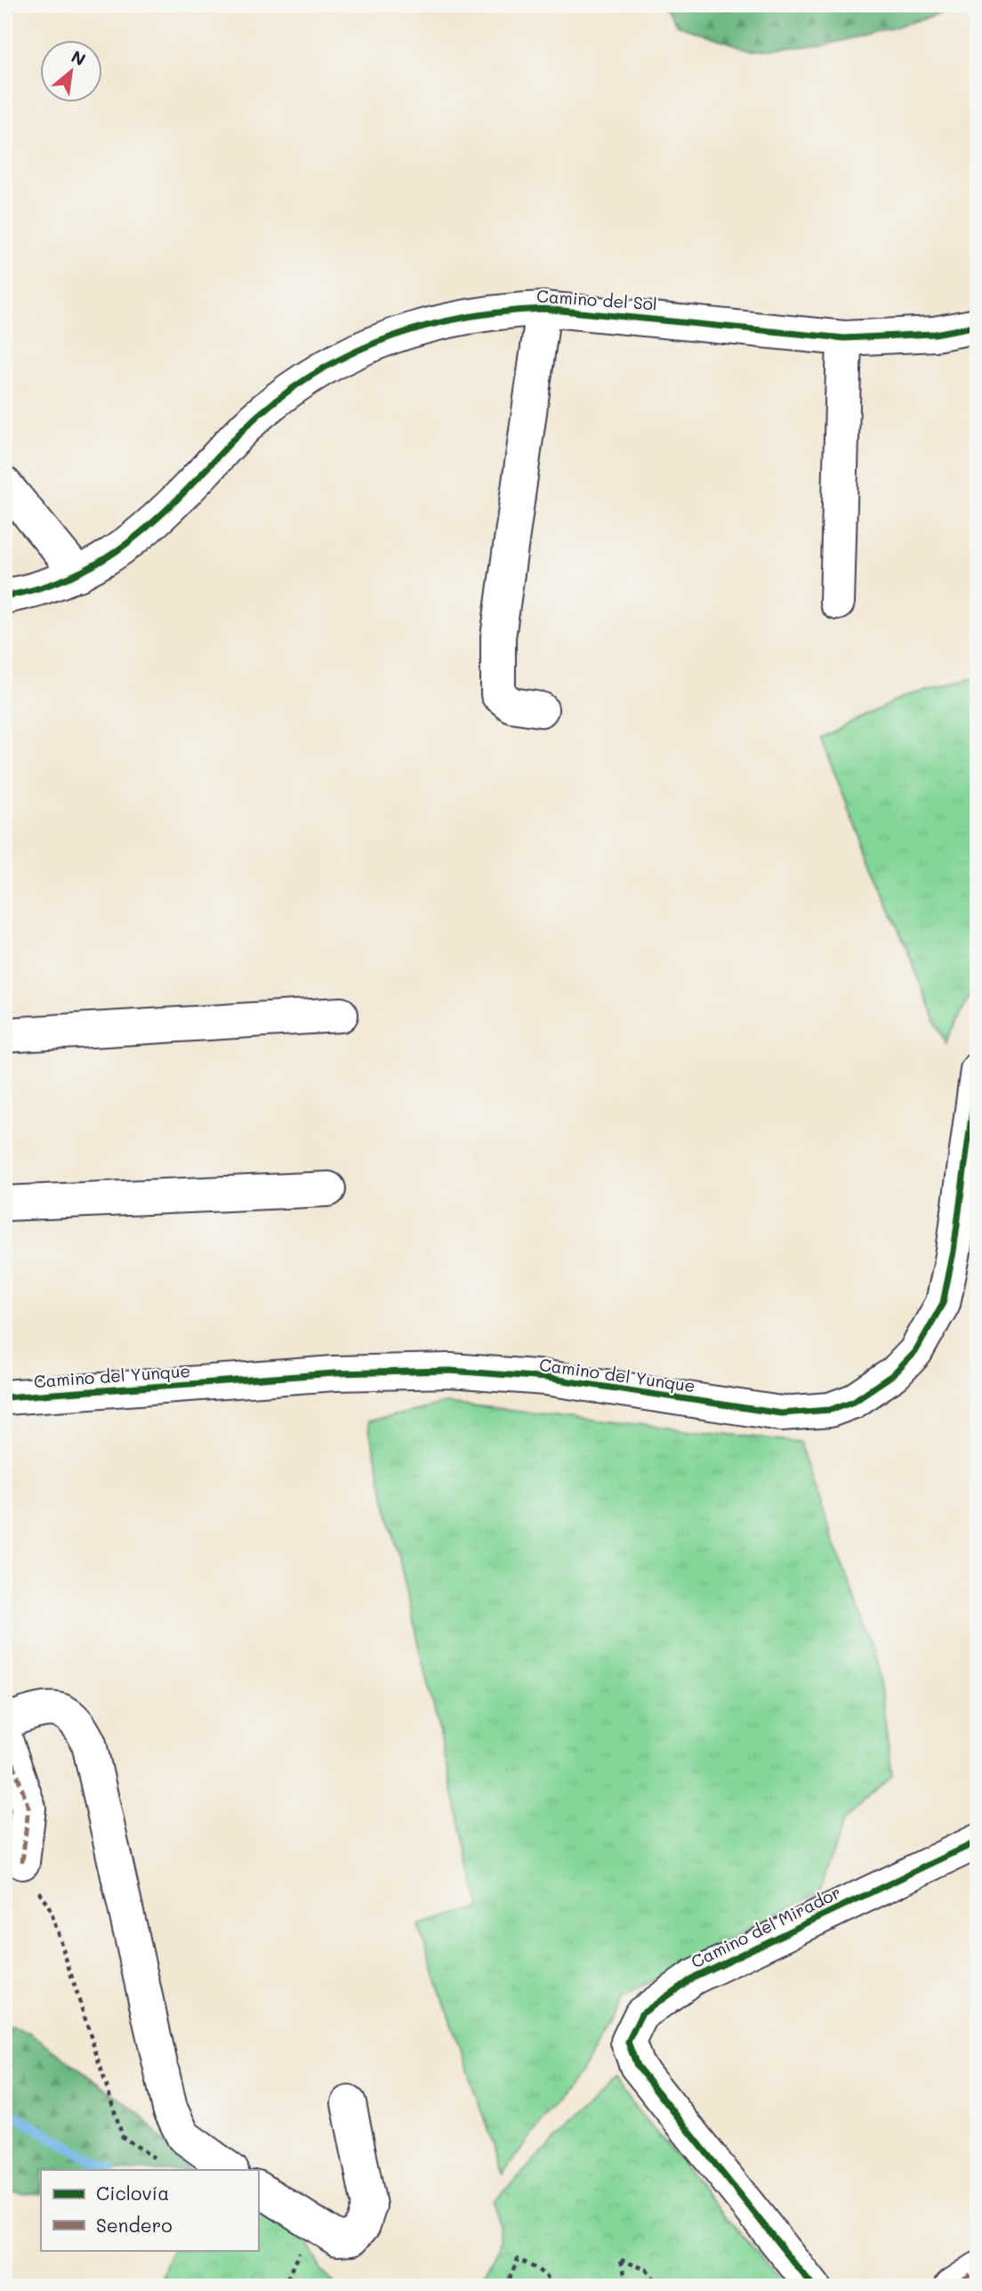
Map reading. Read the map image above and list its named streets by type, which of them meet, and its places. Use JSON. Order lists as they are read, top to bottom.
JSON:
{
  "streets": {
    "street": ["Camino del Sol", "Camino del Yunque", "Camino del Mirador"]
  },
  "legend": ["Ciclovía", "Sendero"],
  "north": "top right"
}
